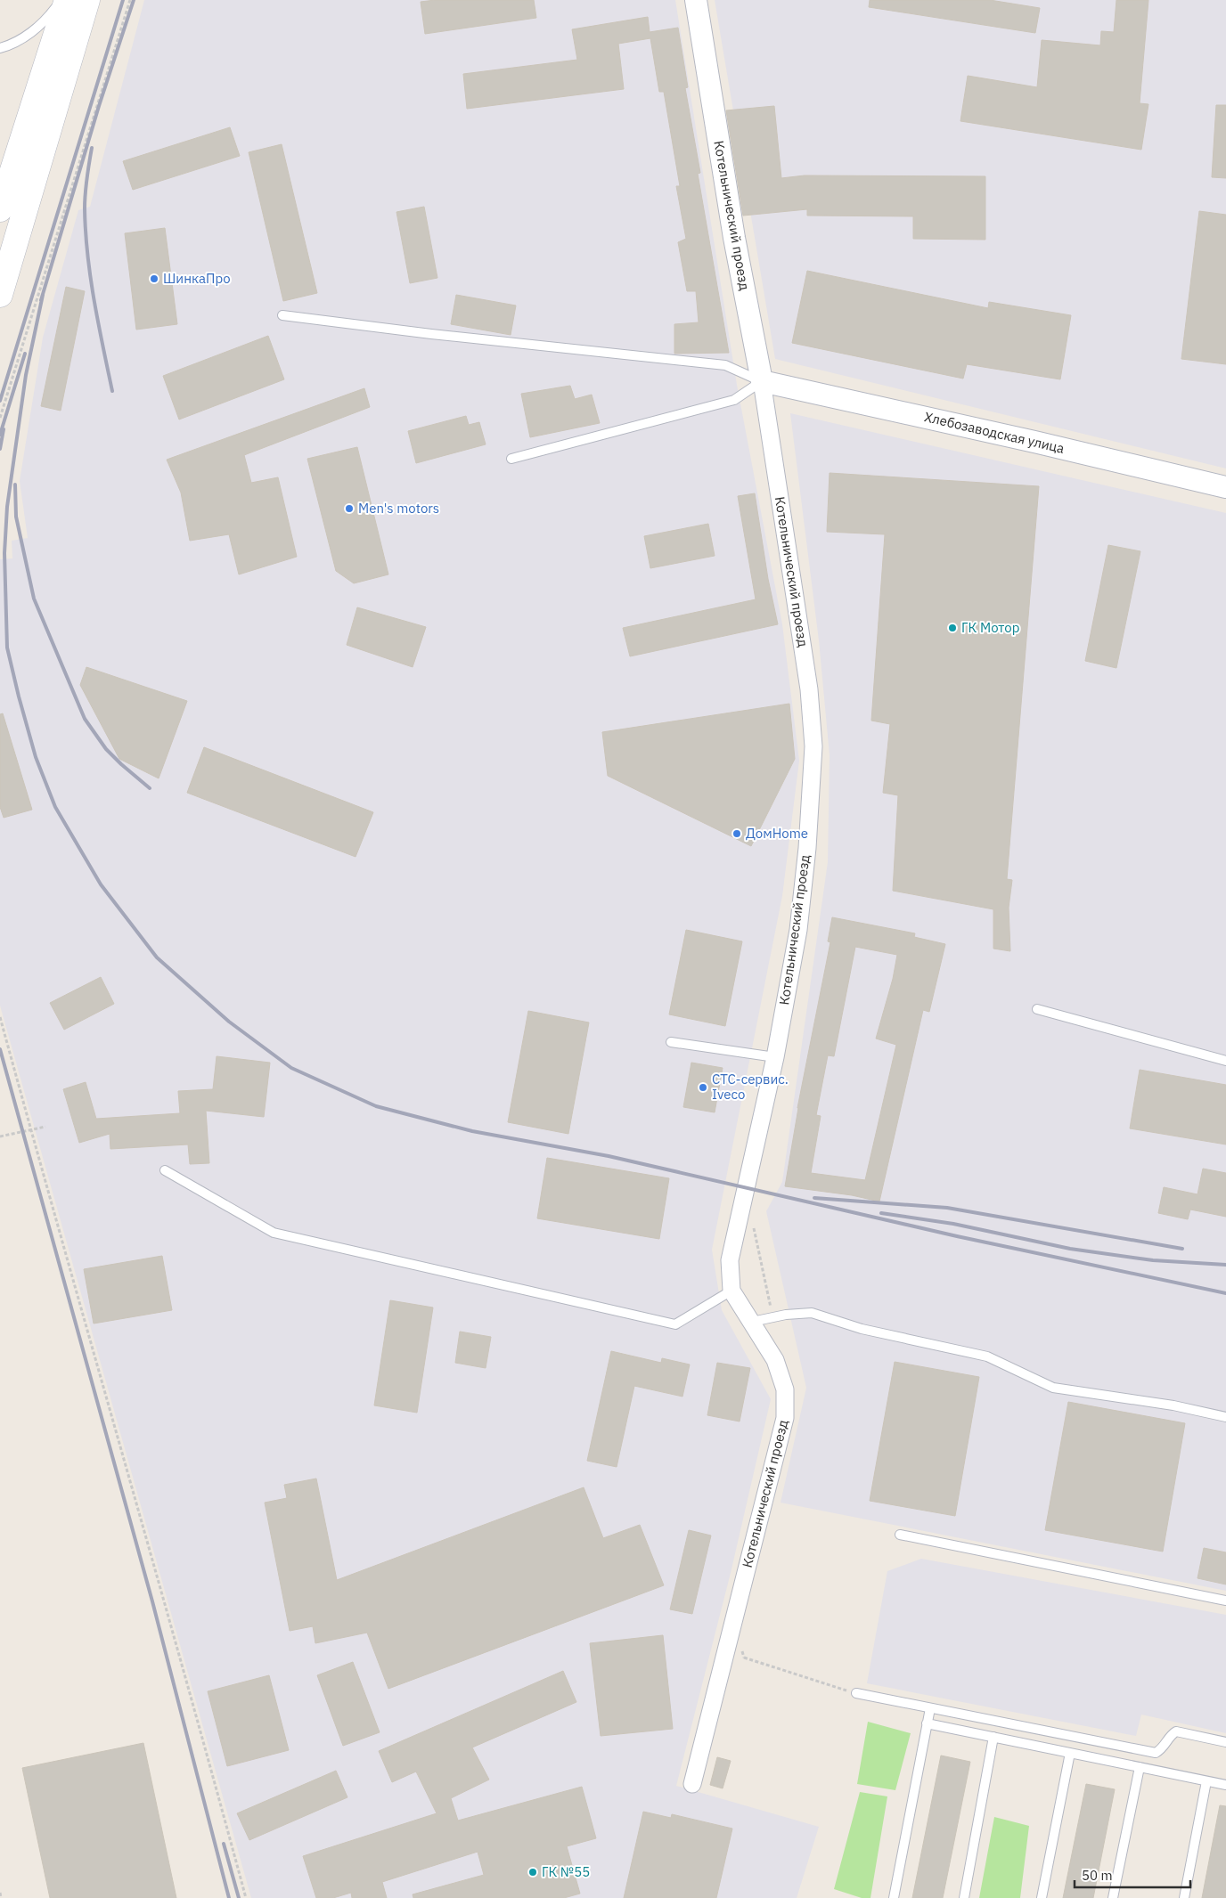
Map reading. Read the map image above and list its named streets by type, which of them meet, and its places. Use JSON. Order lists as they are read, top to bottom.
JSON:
{
  "streets": {
    "street": ["Котельнический проезд", "Хлебозаводская улица"]
  },
  "crossings": [
    ["Котельнический проезд", "Хлебозаводская улица"]
  ],
  "places": [
    "ШинкаПро",
    "Men's motors",
    "ГК Мотор",
    "ДомHome",
    "СТС-сервис. Iveco",
    "ГК №55"
  ],
  "scale_bar": "50 m"
}
